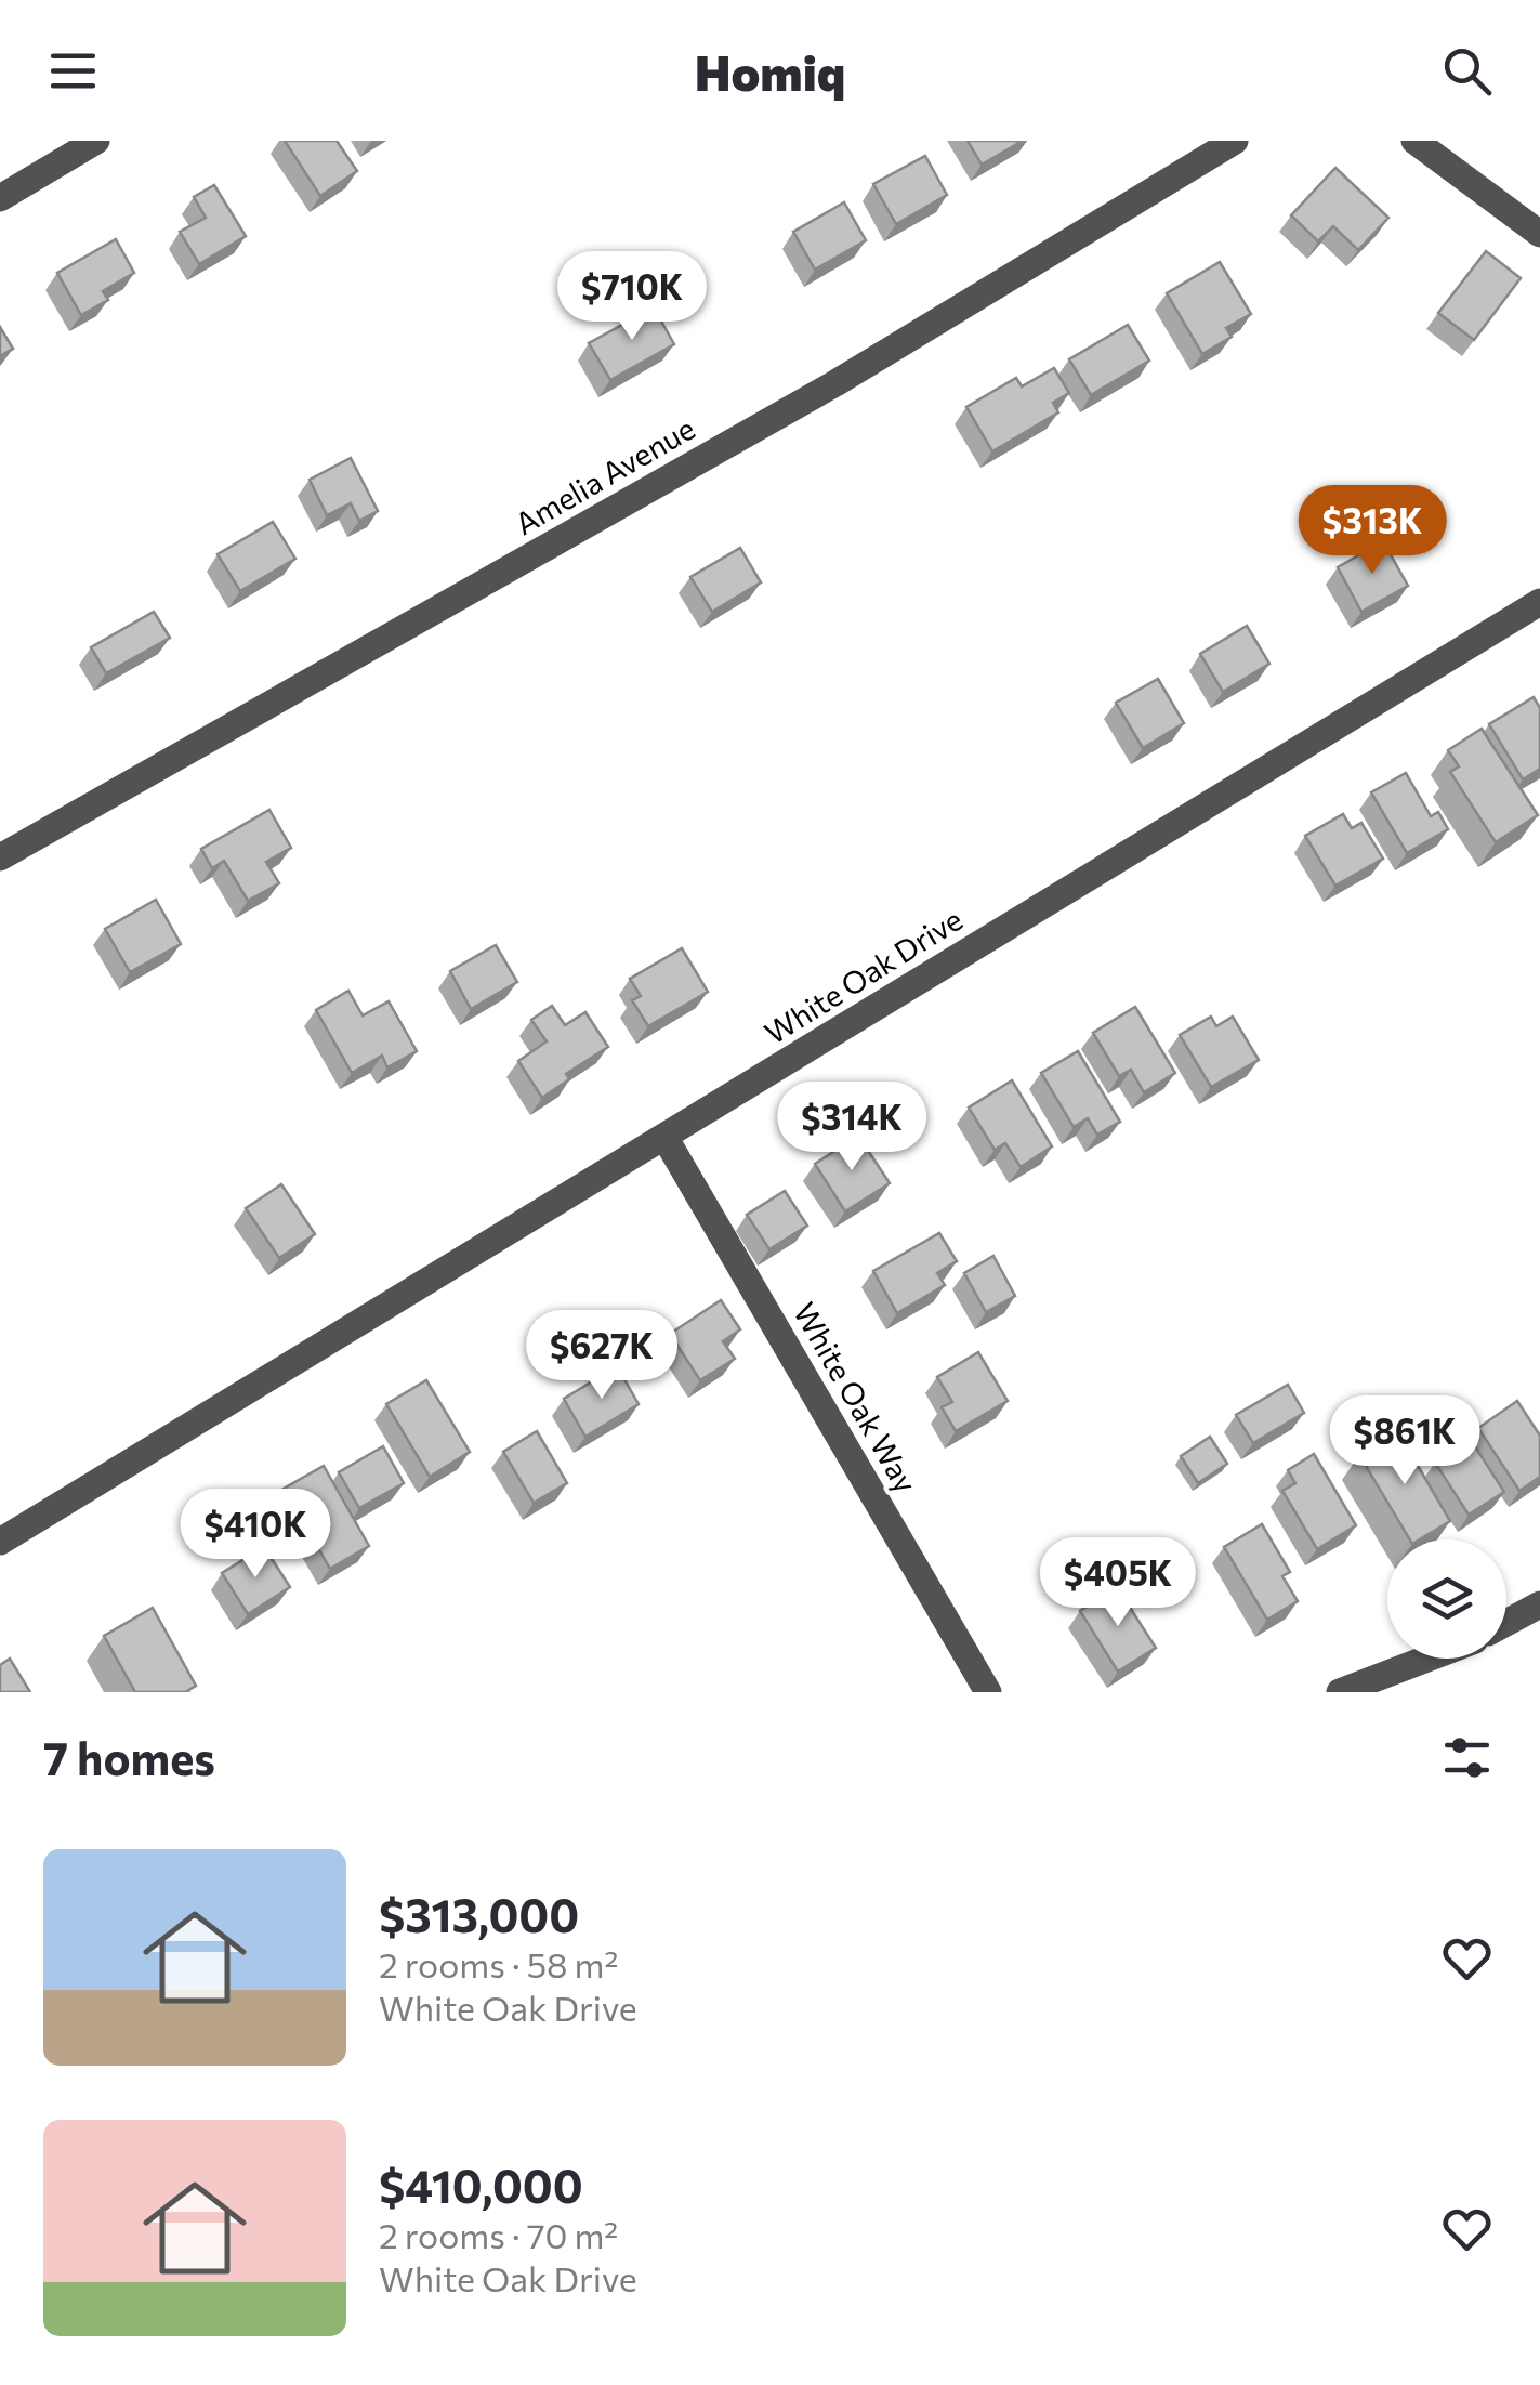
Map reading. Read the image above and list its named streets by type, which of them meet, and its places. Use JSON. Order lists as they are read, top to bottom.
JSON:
{
  "streets": {
    "street": ["Amelia Avenue", "White Oak Drive", "White Oak Way"]
  },
  "crossings": [
    ["White Oak Drive", "White Oak Way"]
  ],
  "page": {
    "header": "Homiq",
    "price": [
      "$710K",
      "$313K",
      "$314K",
      "$627K",
      "$861K",
      "$410K",
      "$405K"
    ],
    "heading": "7 homes",
    "list": [
      {
        "name": "$313,000",
        "note": "2 rooms · 58 m² · White Oak Drive"
      },
      {
        "name": "$410,000",
        "note": "2 rooms · 70 m² · White Oak Drive"
      }
    ]
  }
}
